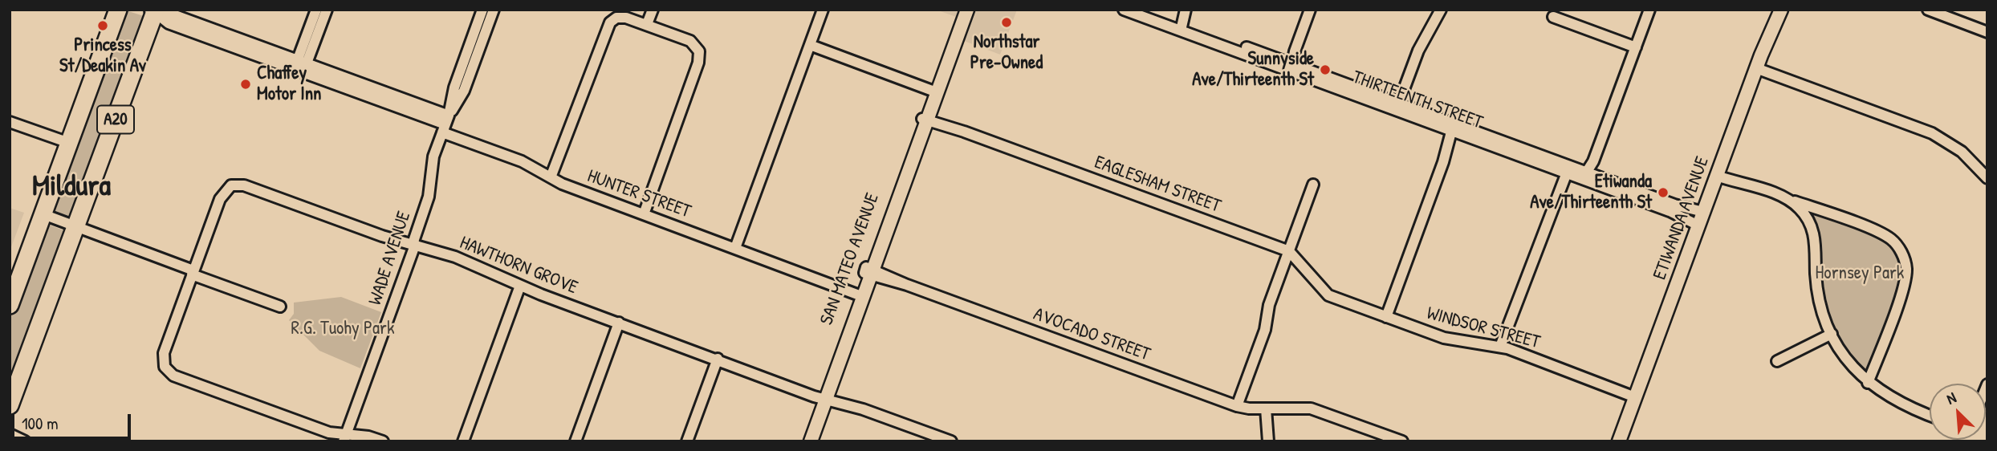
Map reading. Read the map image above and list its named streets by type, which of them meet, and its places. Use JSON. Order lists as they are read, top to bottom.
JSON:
{
  "streets": {
    "highway": ["A20"],
    "street": [
      "THIRTEENTH STREET",
      "EAGLESHAM STREET",
      "HUNTER STREET",
      "ETIWANDA AVENUE",
      "WADE AVENUE",
      "SAN MATEO AVENUE",
      "HAWTHORN GROVE",
      "WINDSOR STREET",
      "AVOCADO STREET"
    ]
  },
  "crossings": [
    ["THIRTEENTH STREET", "ETIWANDA AVENUE"],
    ["A20", "HUNTER STREET"],
    ["EAGLESHAM STREET", "SAN MATEO AVENUE"],
    ["EAGLESHAM STREET", "WINDSOR STREET"],
    ["HUNTER STREET", "WADE AVENUE"],
    ["HUNTER STREET", "SAN MATEO AVENUE"],
    ["ETIWANDA AVENUE", "WINDSOR STREET"],
    ["WADE AVENUE", "HAWTHORN GROVE"],
    ["SAN MATEO AVENUE", "HAWTHORN GROVE"],
    ["SAN MATEO AVENUE", "AVOCADO STREET"]
  ],
  "districts": ["Mildura"],
  "parks": ["Hornsey Park", "R.G. Tuohy Park"],
  "places": [
    "Northstar Pre-Owned",
    "Princess St/Deakin Av",
    "Sunnyside Ave/Thirteenth St",
    "Chaffey Motor Inn",
    "Etiwanda Ave/Thirteenth St"
  ],
  "scale_bar": "100 m",
  "north": "top left"
}
